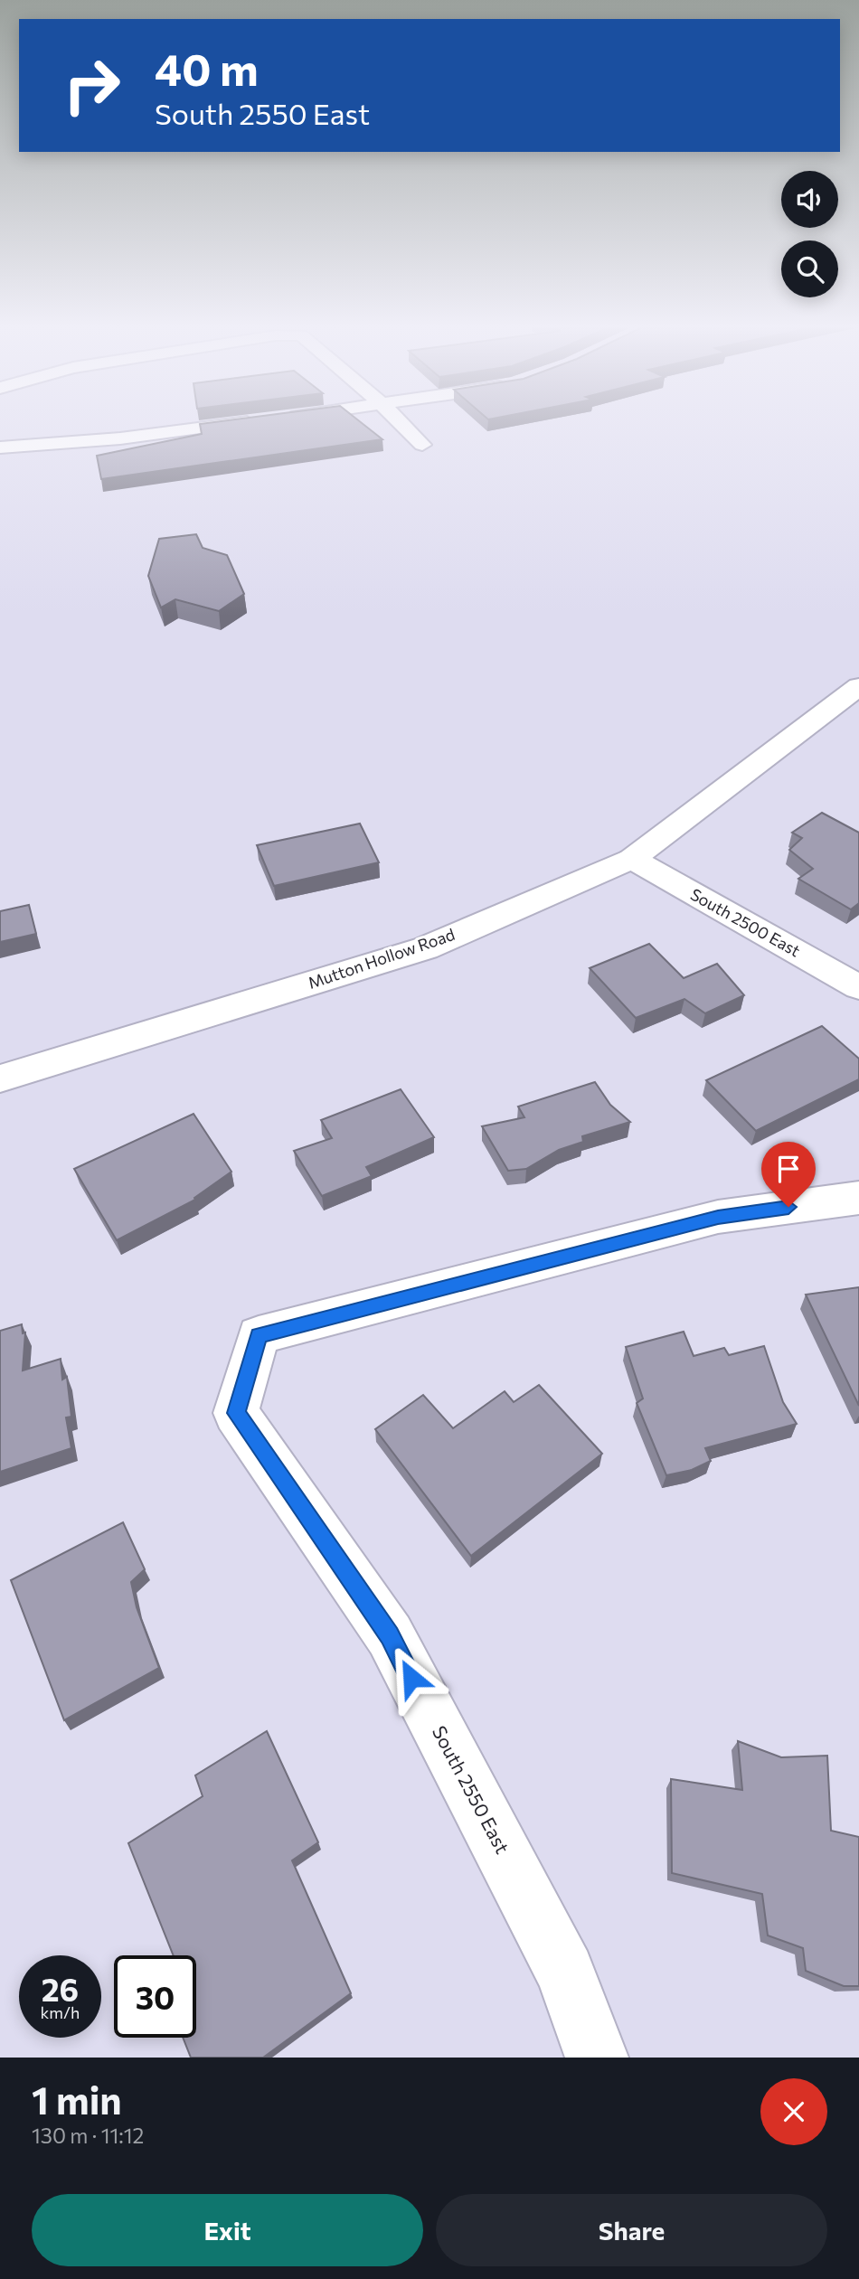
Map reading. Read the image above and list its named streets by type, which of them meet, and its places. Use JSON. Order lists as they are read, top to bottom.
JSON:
{
  "streets": {
    "street": ["South 2500 East", "Mutton Hollow Road", "South 2550 East"]
  },
  "crossings": [
    ["South 2500 East", "Mutton Hollow Road"]
  ],
  "page": {
    "turn": ["40 m", "South 2550 East"],
    "speed": "26 km/h",
    "limit": "30",
    "heading": ["1 min", "130 m · 11:12"],
    "buttons": ["Exit", "Share"]
  }
}
